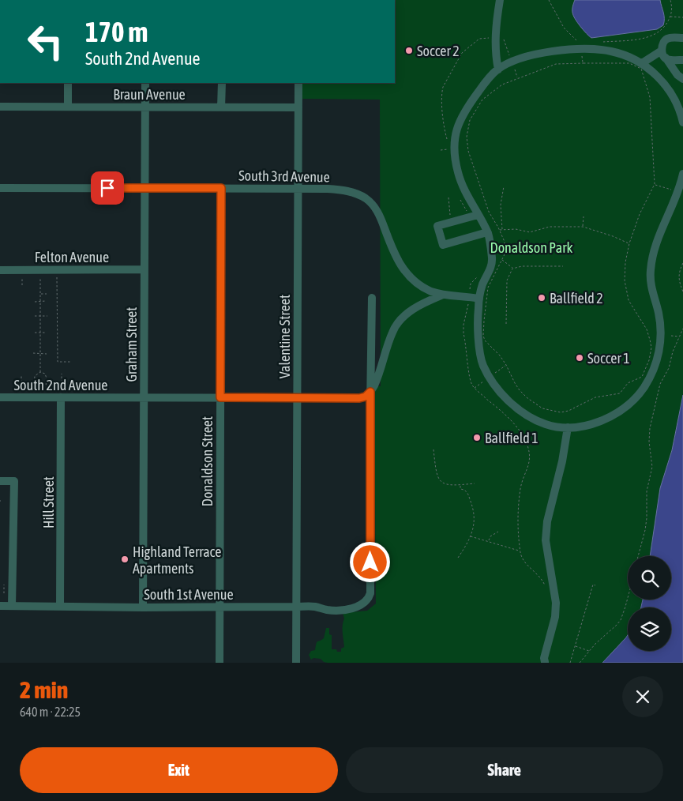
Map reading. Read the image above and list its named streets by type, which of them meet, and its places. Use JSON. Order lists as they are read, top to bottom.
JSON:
{
  "streets": {
    "street": [
      "Braun Avenue",
      "South 3rd Avenue",
      "Felton Avenue",
      "Valentine Street",
      "Graham Street",
      "South 2nd Avenue",
      "Donaldson Street",
      "Hill Street",
      "South 1st Avenue"
    ]
  },
  "crossings": [
    ["Braun Avenue", "Valentine Street"],
    ["Braun Avenue", "Graham Street"],
    ["South 3rd Avenue", "Valentine Street"],
    ["South 3rd Avenue", "Graham Street"],
    ["South 3rd Avenue", "Donaldson Street"],
    ["Felton Avenue", "Graham Street"],
    ["Valentine Street", "South 2nd Avenue"],
    ["Valentine Street", "South 1st Avenue"],
    ["Graham Street", "South 2nd Avenue"],
    ["Graham Street", "South 1st Avenue"],
    ["South 2nd Avenue", "Donaldson Street"],
    ["South 2nd Avenue", "Hill Street"],
    ["South 2nd Avenue", "South 1st Avenue"],
    ["Donaldson Street", "South 1st Avenue"],
    ["Hill Street", "South 1st Avenue"]
  ],
  "parks": ["Donaldson Park"],
  "places": [
    "Soccer 2",
    "Ballfield 2",
    "Soccer 1",
    "Ballfield 1",
    "Highland Terrace Apartments"
  ],
  "page": {
    "turn": ["170 m", "South 2nd Avenue"],
    "heading": ["2 min", "640 m · 22:25"],
    "buttons": ["Exit", "Share"]
  }
}
